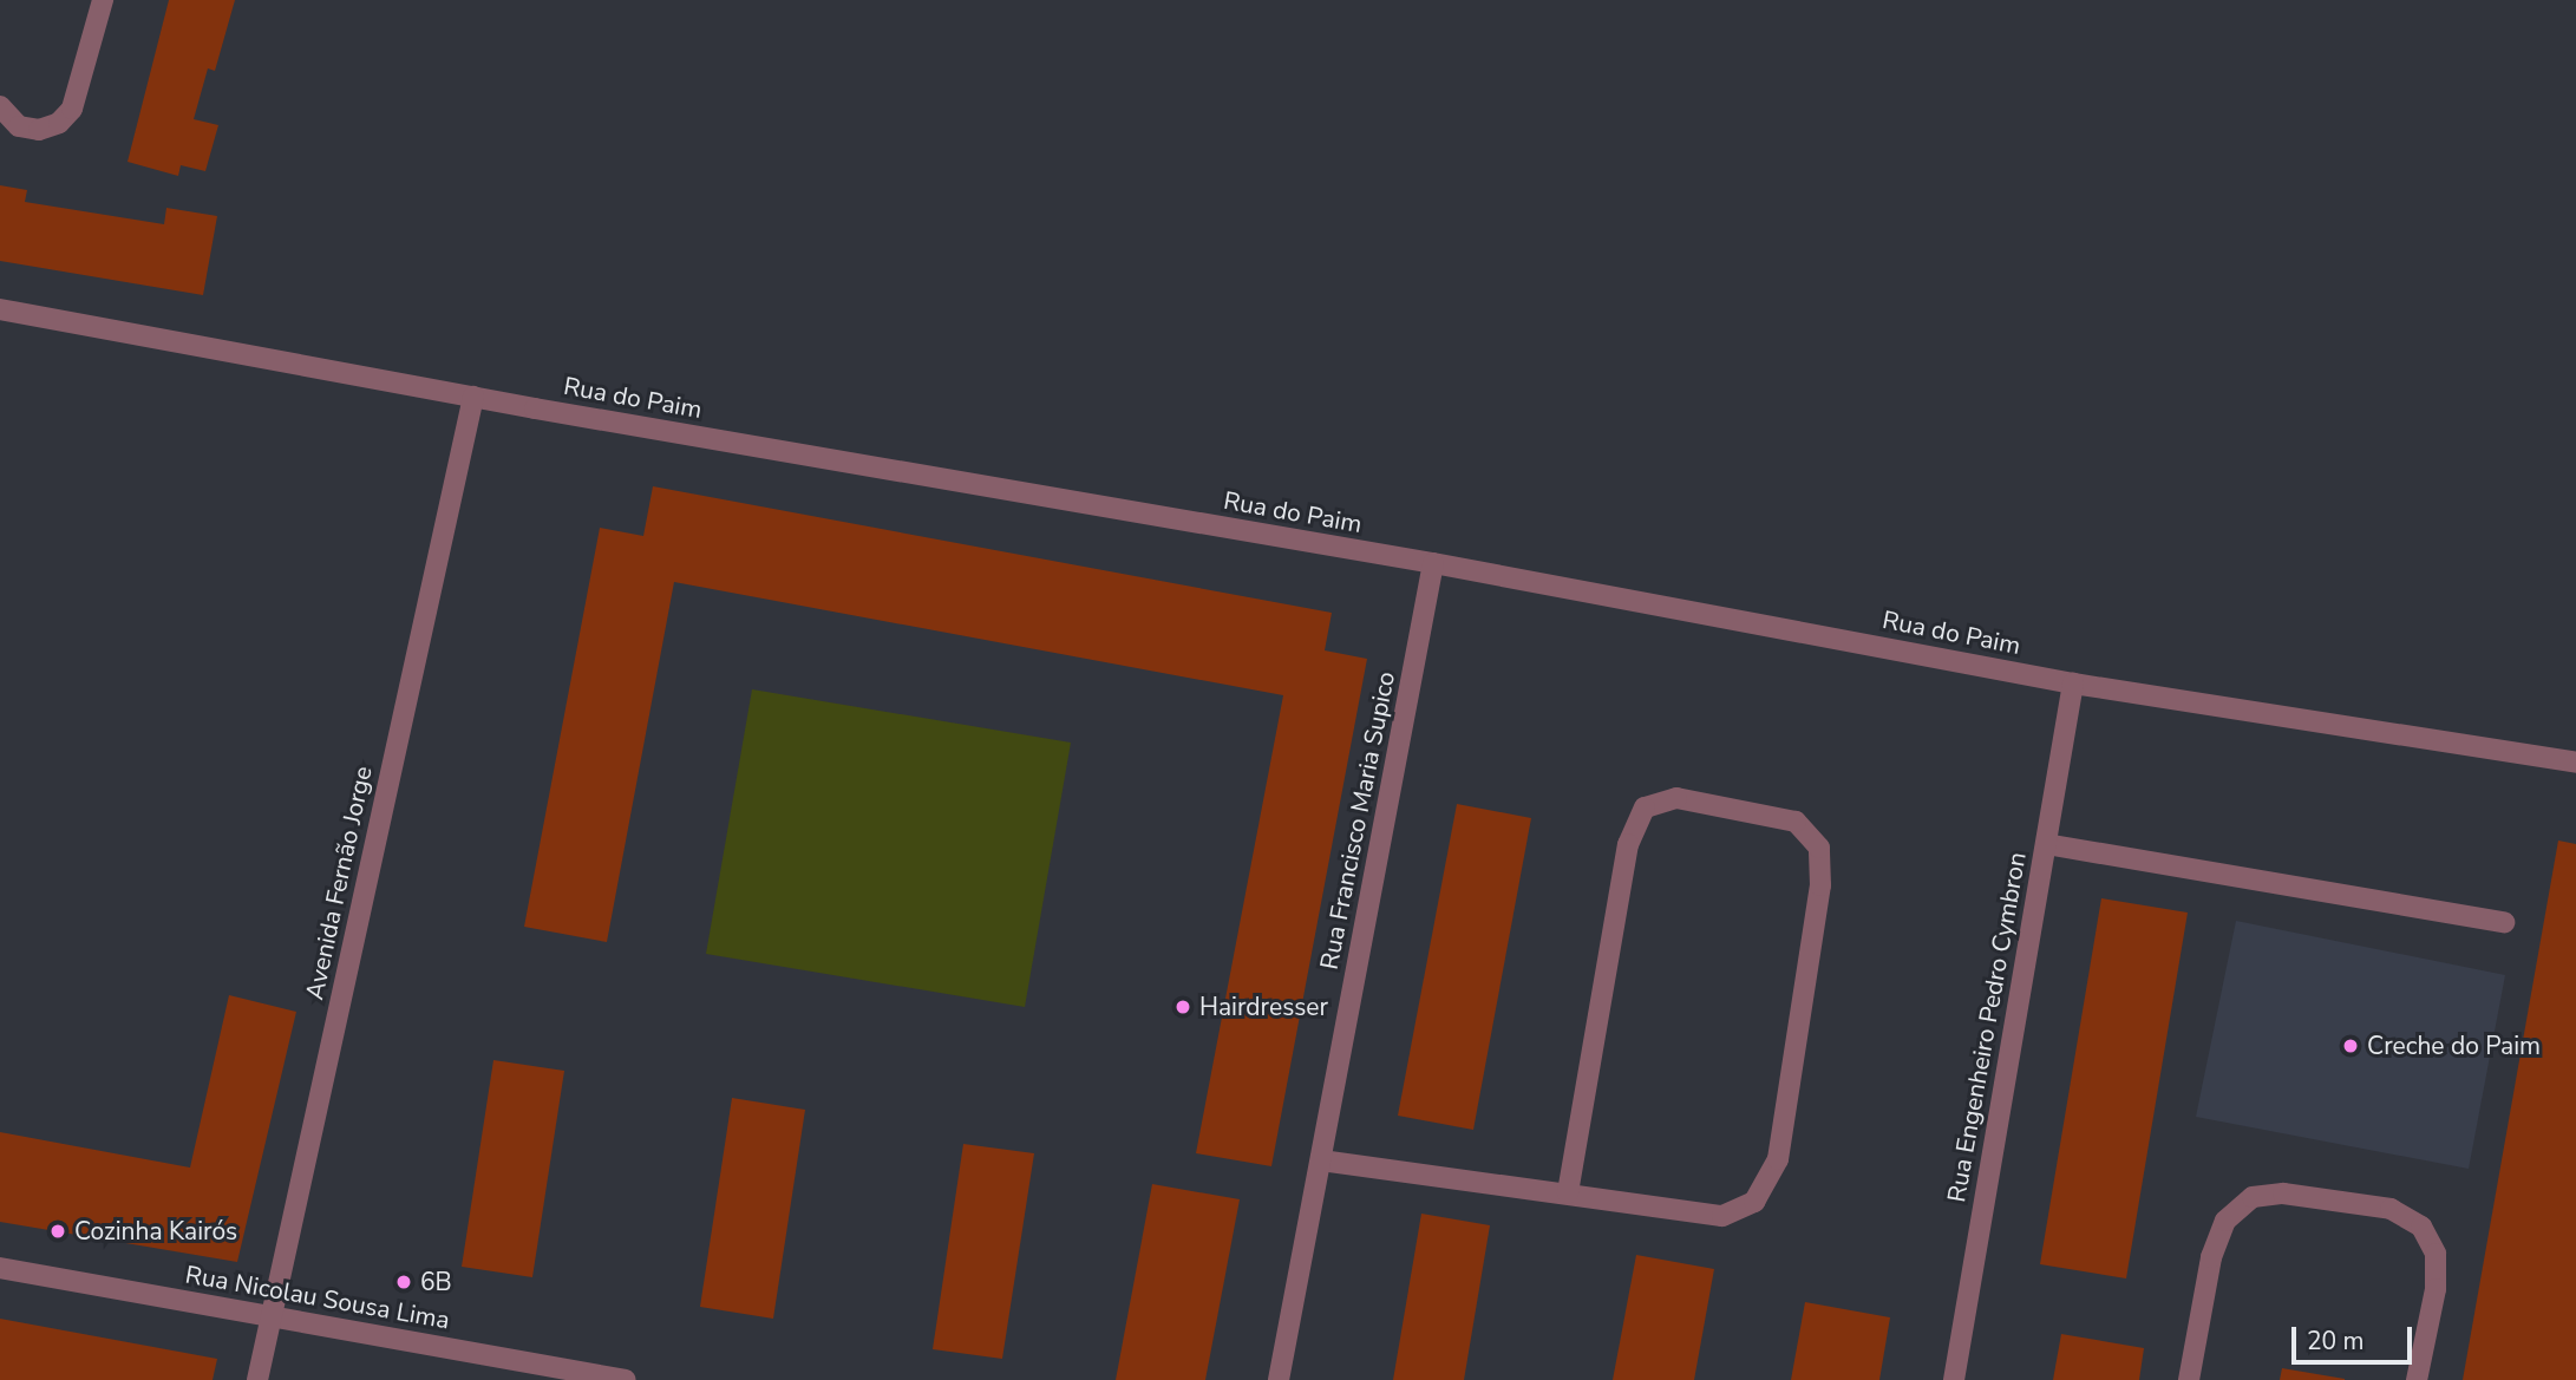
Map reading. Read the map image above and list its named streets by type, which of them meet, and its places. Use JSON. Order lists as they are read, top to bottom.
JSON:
{
  "streets": {
    "street": [
      "Rua do Paim",
      "Rua Francisco Maria Supico",
      "Avenida Fernão Jorge",
      "Rua Engenheiro Pedro Cymbron",
      "Rua Nicolau Sousa Lima"
    ]
  },
  "crossings": [
    ["Rua do Paim", "Rua Francisco Maria Supico"],
    ["Rua do Paim", "Avenida Fernão Jorge"],
    ["Rua do Paim", "Rua Engenheiro Pedro Cymbron"],
    ["Avenida Fernão Jorge", "Rua Nicolau Sousa Lima"]
  ],
  "places": [
    "Hairdresser",
    "Creche do Paim",
    "Cozinha Kairós",
    "6B"
  ],
  "scale_bar": "20 m"
}
